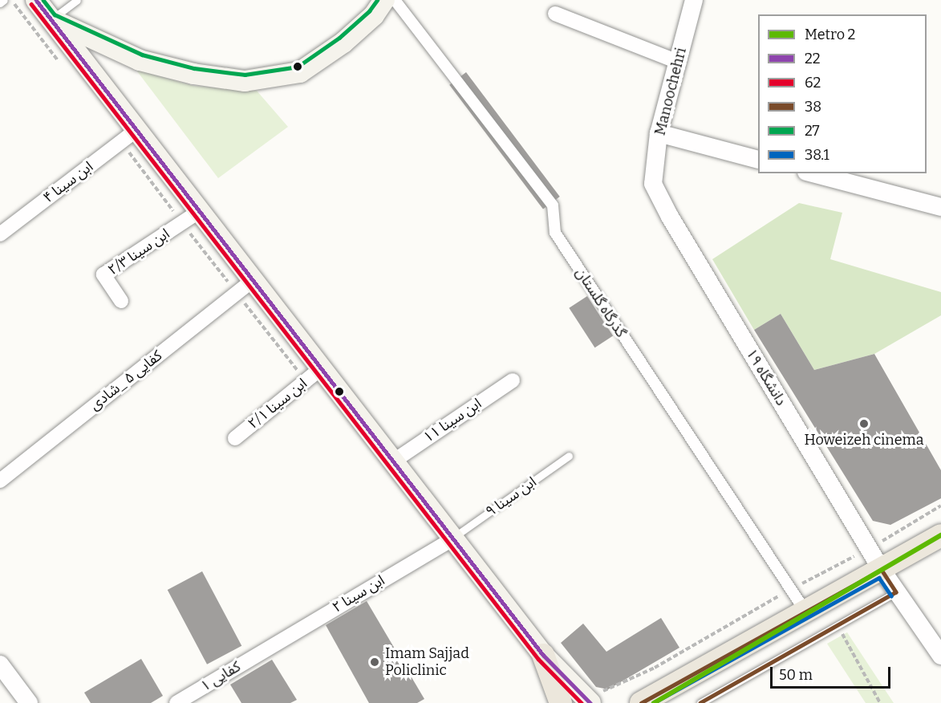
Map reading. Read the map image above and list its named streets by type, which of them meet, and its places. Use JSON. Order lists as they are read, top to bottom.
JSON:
{
  "streets": {
    "street": [
      "Manoochehri",
      "ابن سینا ۴",
      "ابن سینا ۲/۳",
      "گذرگاه گلستان",
      "دانشگاه ۱۹",
      "کفایی ۵ _شادی",
      "ابن سینا ۲/۱",
      "ابن سینا ۱۱",
      "ابن سینا ۲",
      "کفایی ۱"
    ],
    "lane": ["ابن سینا ۹"]
  },
  "crossings": [
    ["Manoochehri", "دانشگاه ۱۹"],
    ["ابن سینا ۹", "ابن سینا ۲"],
    ["ابن سینا ۲", "کفایی ۱"]
  ],
  "places": ["Howeizeh cinema", "Imam Sajjad Policlinic"],
  "lines": [
    "transit line 22",
    "transit line 27",
    "transit line 62",
    "metro line 2",
    "transit line 38",
    "transit line 38.1"
  ],
  "legend": [
    "Metro 2",
    "22",
    "62",
    "38",
    "27",
    "38.1"
  ],
  "scale_bar": "50 m"
}
